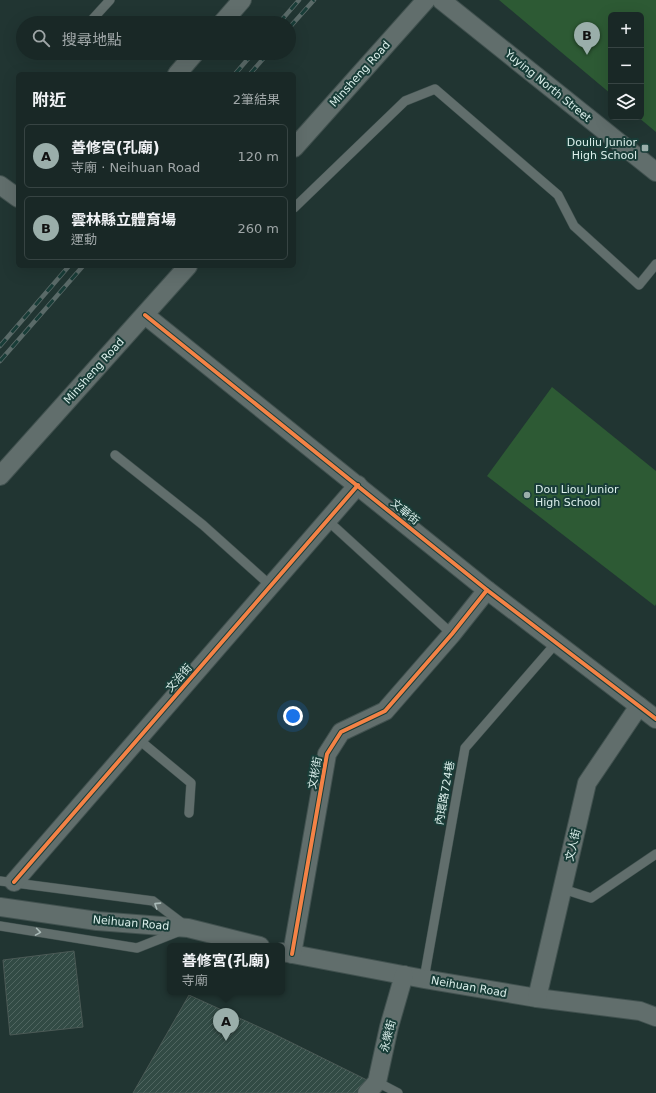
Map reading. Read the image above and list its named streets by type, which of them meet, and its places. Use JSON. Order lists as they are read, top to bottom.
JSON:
{
  "streets": {
    "street": [
      "Minsheng Road",
      "Yuying North Street",
      "文華街",
      "文治街",
      "文彬街",
      "文人街",
      "Neihuan Road",
      "永樂街"
    ],
    "lane": ["內環路724巷"]
  },
  "crossings": [
    ["Minsheng Road", "文華街"],
    ["文華街", "文治街"],
    ["文華街", "文彬街"],
    ["文華街", "內環路724巷"],
    ["文華街", "文人街"],
    ["文彬街", "Neihuan Road"],
    ["內環路724巷", "Neihuan Road"],
    ["文人街", "Neihuan Road"],
    ["Neihuan Road", "永樂街"]
  ],
  "places": {
    "transit": ["Douliu Junior High School"],
    "other": ["Dou Liou Junior High School"]
  },
  "page": {
    "map_buttons": ["+", "−"],
    "search": "搜尋地點",
    "pins": ["B", "A"],
    "heading": ["附近", "2筆結果"],
    "list": [
      {
        "mark": "A",
        "name": "善修宮(孔廟)",
        "note": "寺廟 · Neihuan Road",
        "value": "120 m"
      },
      {
        "mark": "B",
        "name": "雲林縣立體育場",
        "note": "運動",
        "value": "260 m"
      }
    ],
    "popup": ["善修宮(孔廟)", "寺廟"]
  }
}
